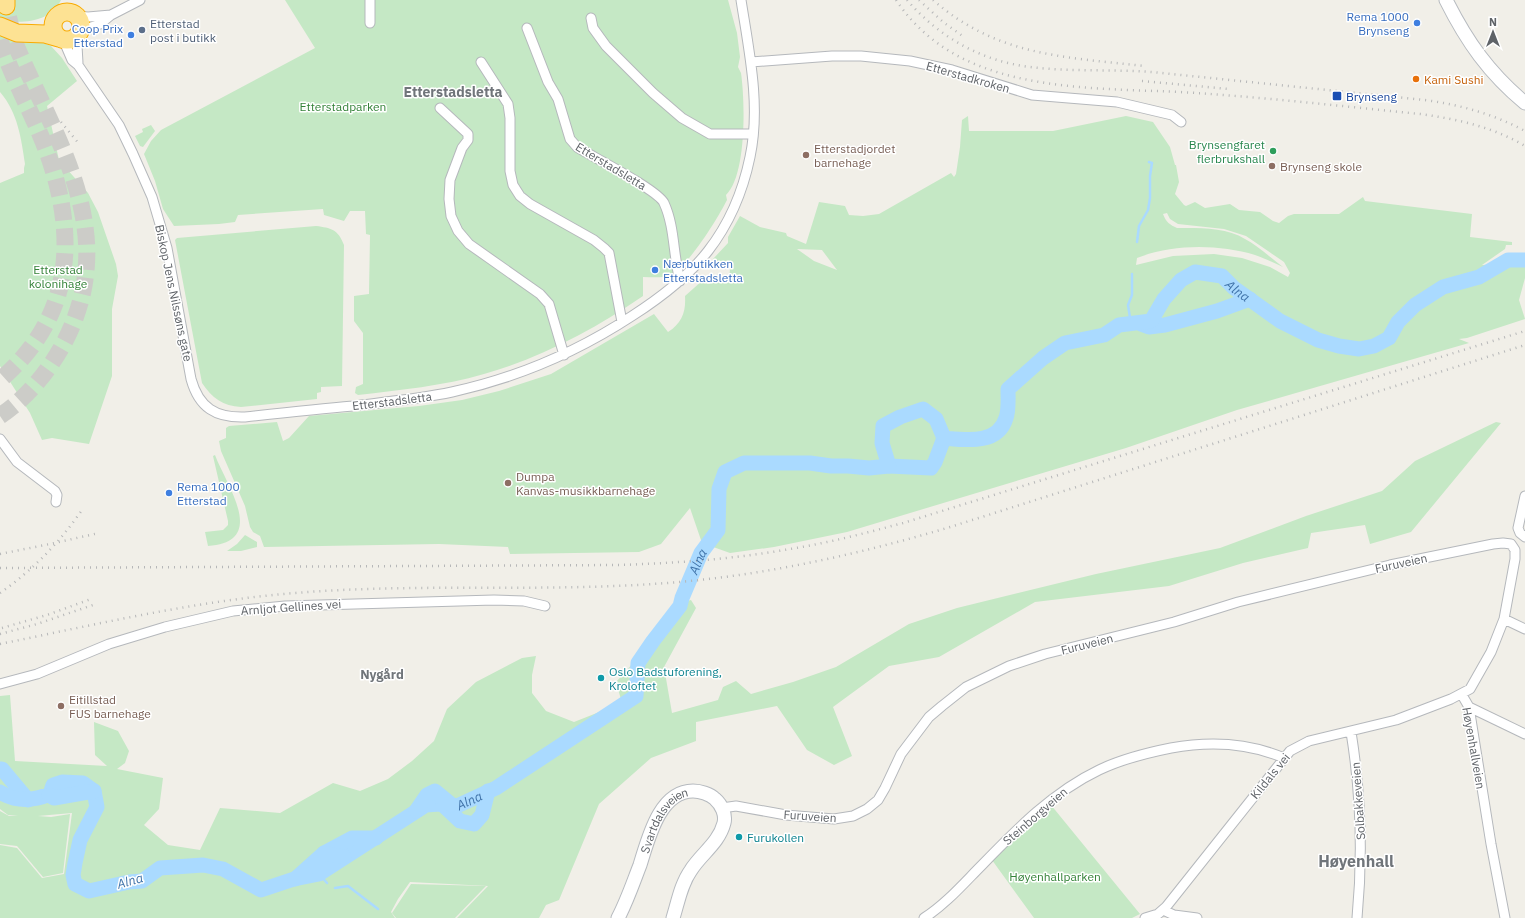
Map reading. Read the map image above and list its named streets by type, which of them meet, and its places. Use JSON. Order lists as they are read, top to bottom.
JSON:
{
  "streets": {
    "street": [
      "Etterstadkroken",
      "Etterstadsletta",
      "Biskop Jens Nilssøns gate",
      "Furuveien",
      "Arnljot Gellines vei",
      "Høyenhallveien",
      "Kildals vei",
      "Solbakkeveien",
      "Steinborgveien",
      "Svartdalsveien"
    ]
  },
  "crossings": [
    ["Etterstadkroken", "Etterstadsletta"],
    ["Etterstadsletta", "Biskop Jens Nilssøns gate"],
    ["Furuveien", "Høyenhallveien"],
    ["Furuveien", "Svartdalsveien"],
    ["Høyenhallveien", "Kildals vei"],
    ["Kildals vei", "Solbakkeveien"],
    ["Kildals vei", "Steinborgveien"]
  ],
  "districts": ["Etterstadsletta", "Nygård", "Høyenhall"],
  "water": ["Alna"],
  "parks": ["Etterstadparken", "Etterstad kolonihage", "Høyenhallparken"],
  "places": {
    "other": [
      "Rema 1000 Brynseng",
      "Etterstad post i butikk",
      "Coop Prix Etterstad",
      "Kami Sushi",
      "Brynsengfaret flerbrukshall",
      "Etterstadjordet barnehage",
      "Brynseng skole",
      "Nærbutikken Etterstadsletta",
      "Dumpa Kanvas-musikkbarnehage",
      "Rema 1000 Etterstad",
      "Oslo Badstuforening, Kroloftet",
      "Eitillstad FUS barnehage",
      "Furukollen"
    ],
    "transit": ["Brynseng"]
  },
  "north": "top"
}
